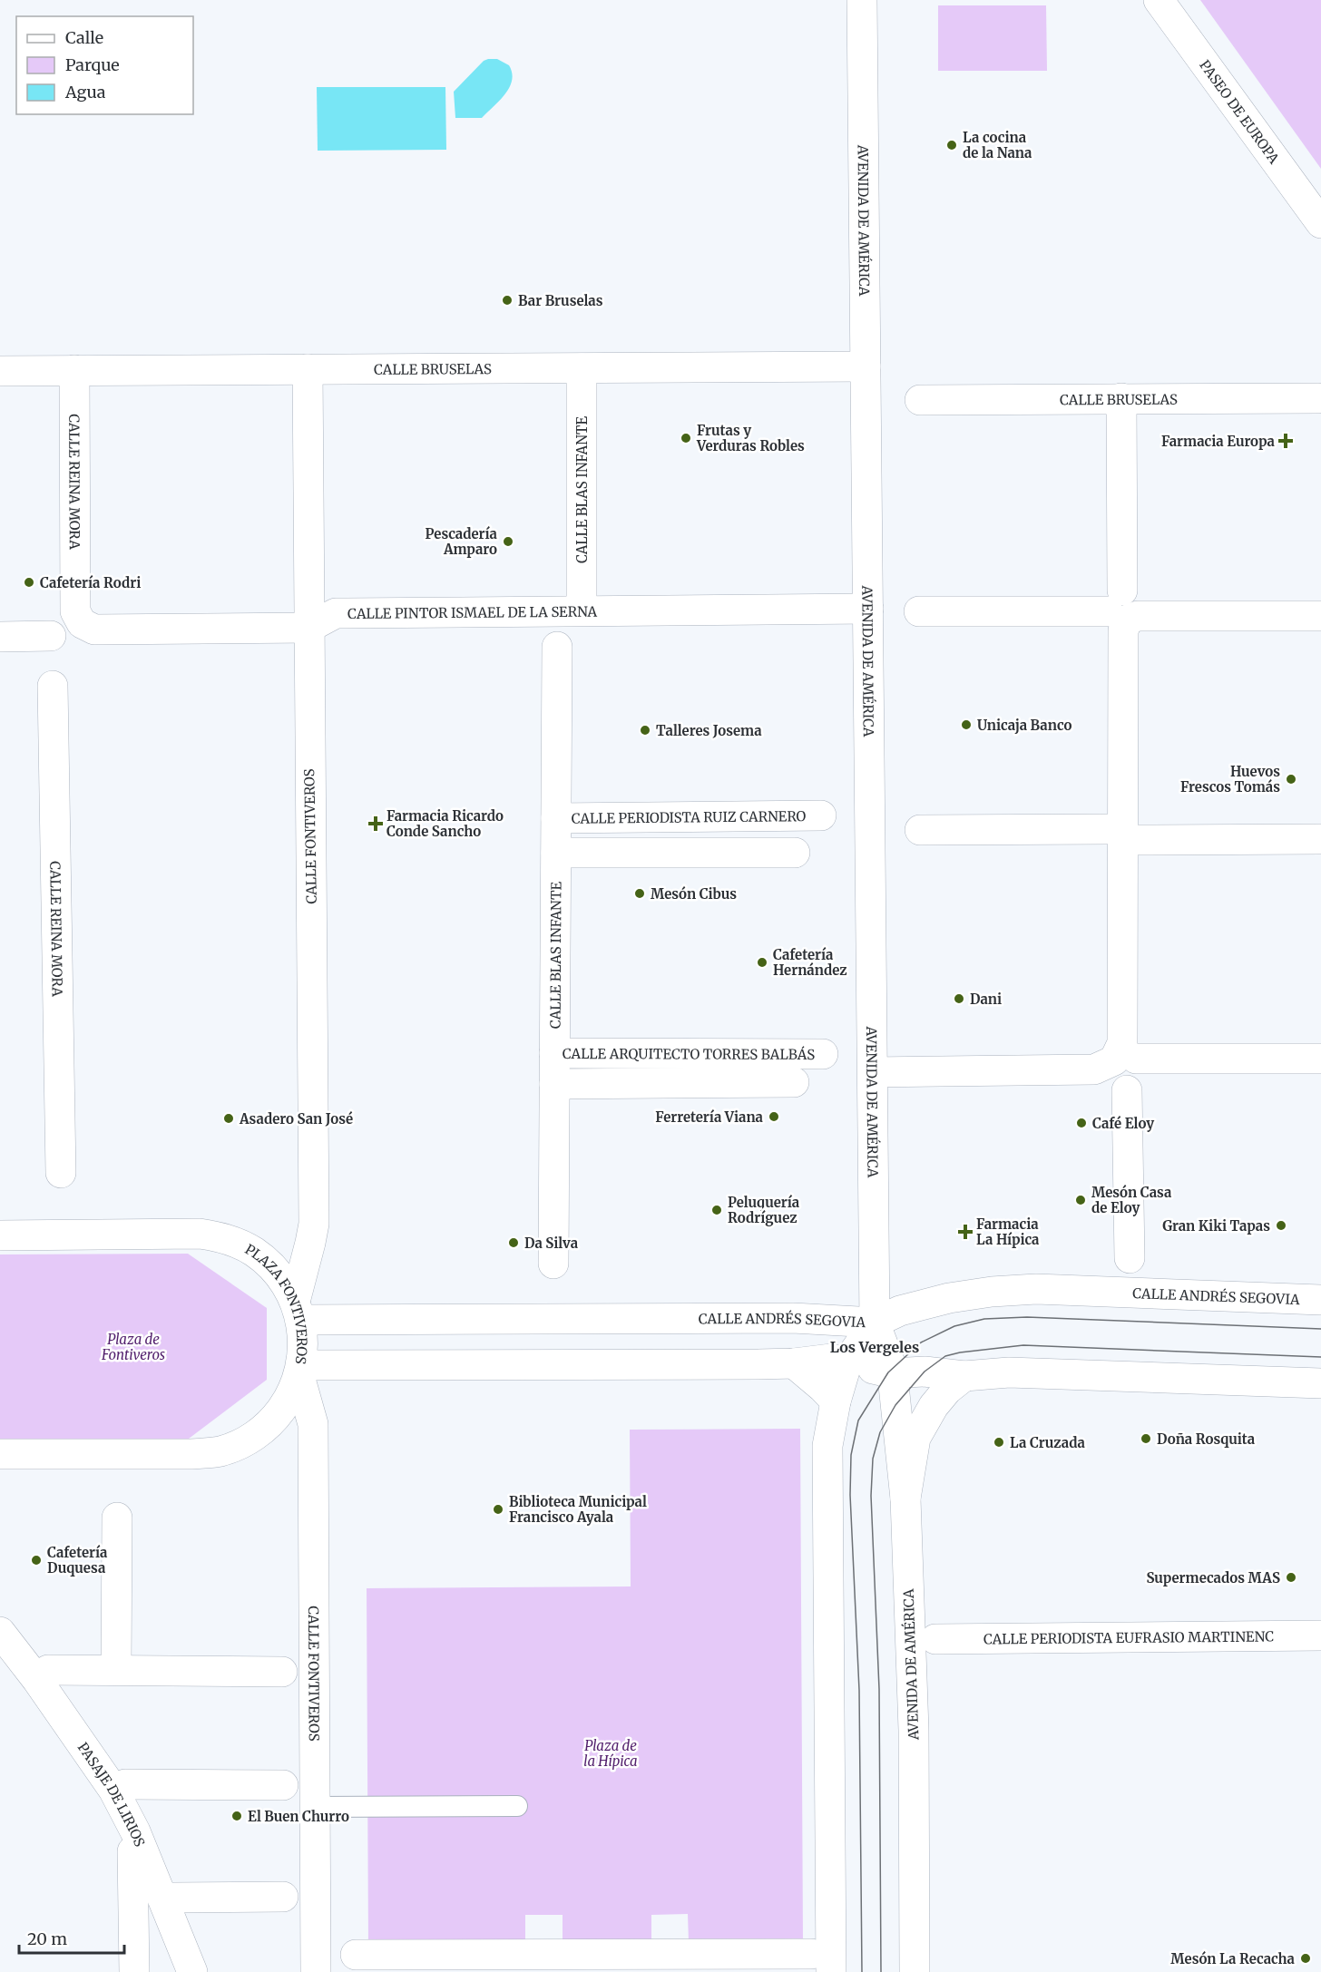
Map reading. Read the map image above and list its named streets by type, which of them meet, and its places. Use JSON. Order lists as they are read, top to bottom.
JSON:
{
  "streets": {
    "street": [
      "PASEO DE EUROPA",
      "AVENIDA DE AMÉRICA",
      "CALLE BRUSELAS",
      "CALLE REINA MORA",
      "CALLE BLAS INFANTE",
      "CALLE PINTOR ISMAEL DE LA SERNA",
      "CALLE PERIODISTA RUIZ CARNERO",
      "CALLE FONTIVEROS",
      "CALLE ARQUITECTO TORRES BALBÁS",
      "CALLE ANDRÉS SEGOVIA",
      "PLAZA FONTIVEROS",
      "CALLE PERIODISTA EUFRASIO MARTINENC",
      "PASAJE DE LIRIOS"
    ]
  },
  "crossings": [
    ["AVENIDA DE AMÉRICA", "CALLE BRUSELAS"],
    ["AVENIDA DE AMÉRICA", "CALLE PINTOR ISMAEL DE LA SERNA"],
    ["AVENIDA DE AMÉRICA", "CALLE ANDRÉS SEGOVIA"],
    ["CALLE BRUSELAS", "CALLE REINA MORA"],
    ["CALLE BRUSELAS", "CALLE BLAS INFANTE"],
    ["CALLE BRUSELAS", "CALLE FONTIVEROS"],
    ["CALLE REINA MORA", "CALLE PINTOR ISMAEL DE LA SERNA"],
    ["CALLE BLAS INFANTE", "CALLE PINTOR ISMAEL DE LA SERNA"],
    ["CALLE BLAS INFANTE", "CALLE PERIODISTA RUIZ CARNERO"],
    ["CALLE BLAS INFANTE", "CALLE ARQUITECTO TORRES BALBÁS"],
    ["CALLE PINTOR ISMAEL DE LA SERNA", "CALLE FONTIVEROS"],
    ["CALLE FONTIVEROS", "CALLE ANDRÉS SEGOVIA"],
    ["CALLE FONTIVEROS", "PLAZA FONTIVEROS"],
    ["CALLE ANDRÉS SEGOVIA", "PLAZA FONTIVEROS"]
  ],
  "districts": ["Los Vergeles"],
  "parks": ["Plaza de Fontiveros", "Plaza de la Hípica"],
  "places": {
    "other": [
      "La cocina de la Nana",
      "Bar Bruselas",
      "Frutas y Verduras Robles",
      "Pescadería Amparo",
      "Cafetería Rodri",
      "Unicaja Banco",
      "Talleres Josema",
      "Huevos Frescos Tomás",
      "Mesón Cibus",
      "Cafetería Hernández",
      "Dani",
      "Ferretería Viana",
      "Asadero San José",
      "Café Eloy",
      "Mesón Casa de Eloy",
      "Peluquería Rodríguez",
      "Gran Kiki Tapas",
      "Da Silva",
      "Doña Rosquita",
      "La Cruzada",
      "Biblioteca Municipal Francisco Ayala",
      "Cafetería Duquesa",
      "Supermecados MAS",
      "El Buen Churro",
      "Mesón La Recacha"
    ],
    "health": ["Farmacia Europa", "Farmacia Ricardo Conde Sancho", "Farmacia La Hípica"]
  },
  "legend": ["Calle", "Parque", "Agua"],
  "scale_bar": "20 m"
}
